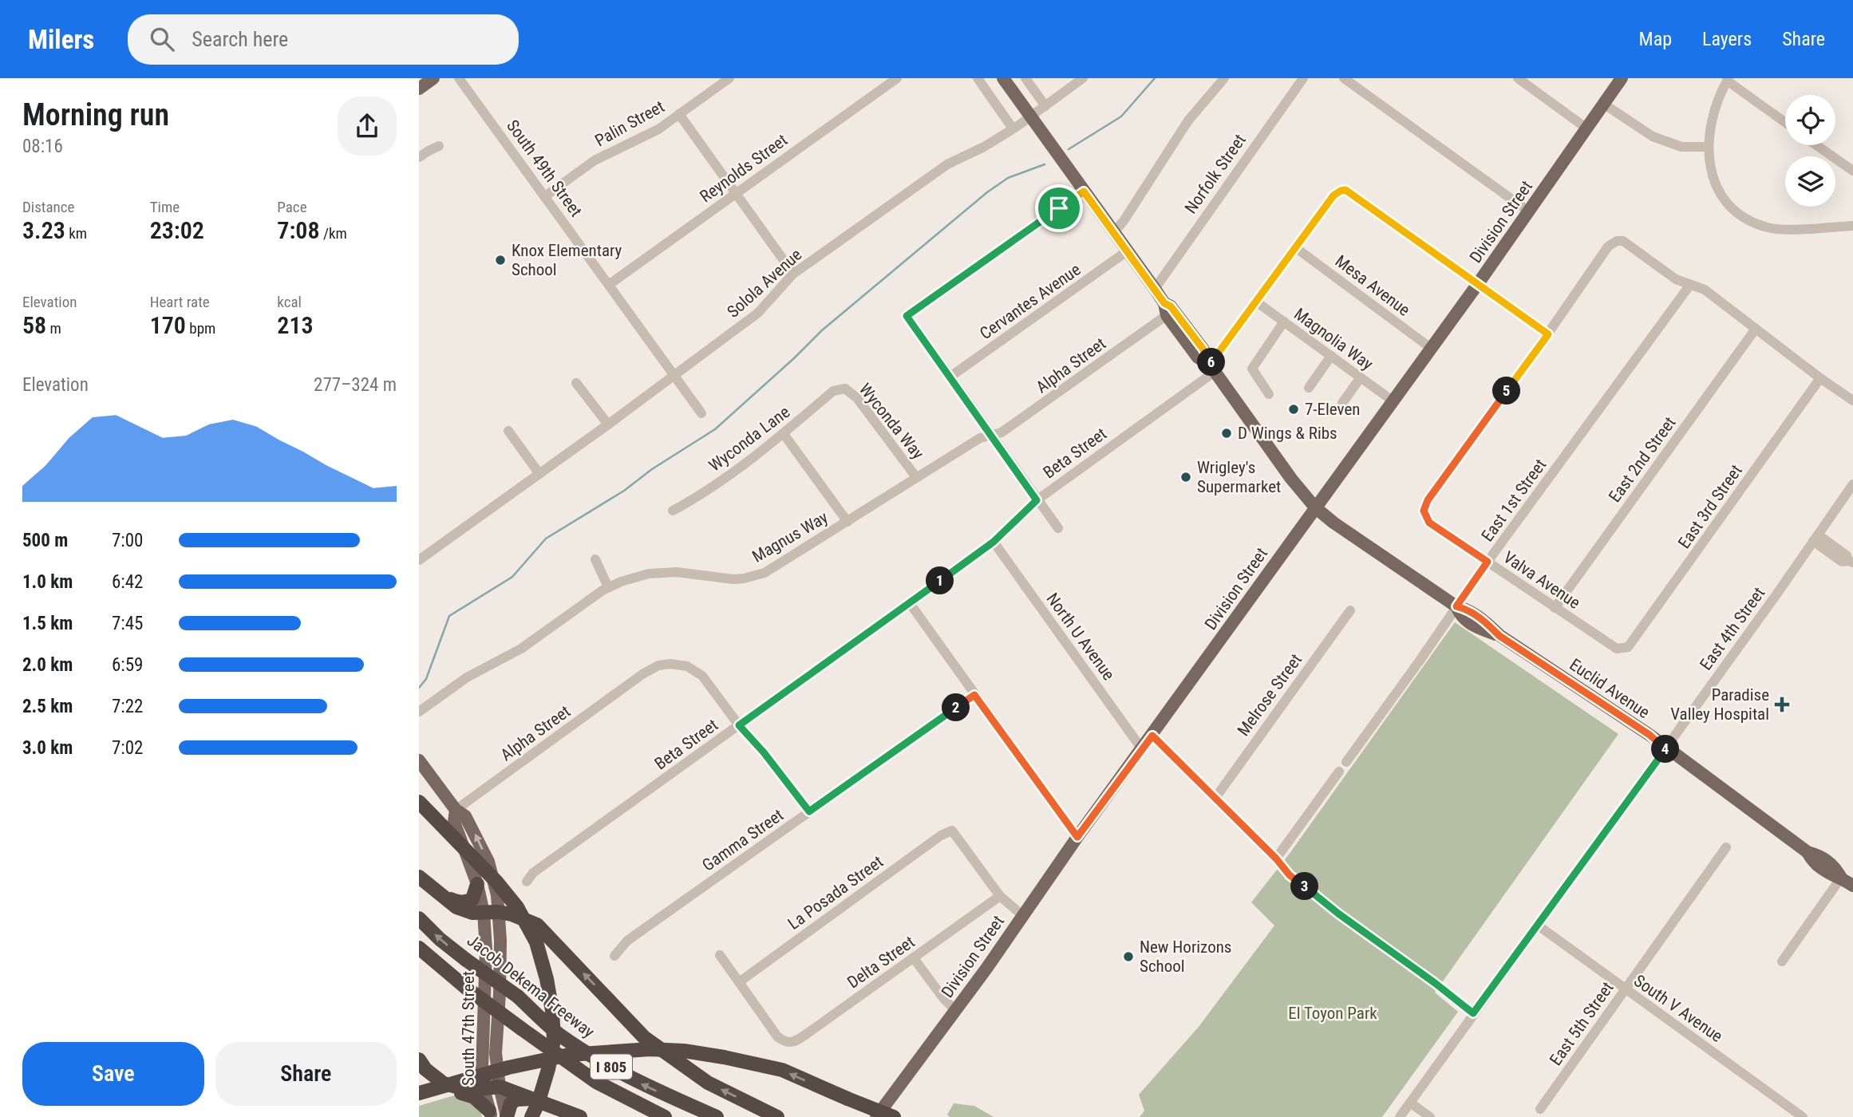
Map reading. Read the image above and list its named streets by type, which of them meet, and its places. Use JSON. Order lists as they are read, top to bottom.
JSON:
{
  "streets": {
    "highway": ["Jacob Dekema Freeway", "I 805"],
    "main road": ["Division Street", "Euclid Avenue", "South 47th Street"],
    "street": [
      "Palin Street",
      "South 49th Street",
      "Reynolds Street",
      "Norfolk Street",
      "Solola Avenue",
      "Mesa Avenue",
      "Cervantes Avenue",
      "Magnolia Way",
      "Alpha Street",
      "Wyconda Way",
      "Wyconda Lane",
      "Beta Street",
      "East 2nd Street",
      "East 1st Street",
      "East 3rd Street",
      "Magnus Way",
      "Valva Avenue",
      "East 4th Street",
      "North U Avenue",
      "Melrose Street",
      "Gamma Street",
      "La Posada Street",
      "Delta Street",
      "South V Avenue",
      "East 5th Street"
    ]
  },
  "crossings": [
    ["Palin Street", "South 49th Street"],
    ["South 49th Street", "Reynolds Street"],
    ["South 49th Street", "Solola Avenue"],
    ["Norfolk Street", "Euclid Avenue"],
    ["Division Street", "Mesa Avenue"],
    ["Division Street", "Magnolia Way"],
    ["Division Street", "Beta Street"],
    ["Division Street", "North U Avenue"],
    ["Division Street", "Euclid Avenue"],
    ["Solola Avenue", "Euclid Avenue"],
    ["Mesa Avenue", "Beta Street"],
    ["Cervantes Avenue", "Euclid Avenue"],
    ["Magnolia Way", "Beta Street"],
    ["Alpha Street", "Beta Street"],
    ["Alpha Street", "Magnus Way"],
    ["Alpha Street", "Euclid Avenue"],
    ["Alpha Street", "Gamma Street"],
    ["Alpha Street", "South 47th Street"],
    ["Wyconda Way", "Wyconda Lane"],
    ["Wyconda Way", "Magnus Way"],
    ["Beta Street", "North U Avenue"],
    ["Beta Street", "Euclid Avenue"],
    ["East 2nd Street", "Valva Avenue"],
    ["East 1st Street", "Valva Avenue"],
    ["East 1st Street", "Euclid Avenue"],
    ["East 3rd Street", "Valva Avenue"],
    ["East 4th Street", "Euclid Avenue"],
    ["East 4th Street", "South V Avenue"],
    ["La Posada Street", "Delta Street"],
    ["South V Avenue", "East 5th Street"]
  ],
  "parks": ["El Toyon Park"],
  "places": {
    "other": [
      "Knox Elementary School",
      "7-Eleven",
      "D Wings & Ribs",
      "Wrigley's Supermarket",
      "New Horizons School"
    ],
    "health": ["Paradise Valley Hospital"]
  },
  "page": {
    "header": "Milers",
    "search": "Search here",
    "nav": ["Map", "Layers", "Share"],
    "heading": ["Morning run", "08:16"],
    "stats": [
      ["Distance", "3.23 km"],
      ["Time", "23:02"],
      ["Pace", "7:08 /km"],
      ["Elevation", "58 m"],
      ["Heart rate", "170 bpm"],
      ["kcal", "213"]
    ],
    "pins": [
      "6",
      "5",
      "1",
      "2",
      "4",
      "3"
    ],
    "chart": ["Elevation", "277–324 m"],
    "list": [
      {
        "name": "500 m",
        "note": "7:00"
      },
      {
        "name": "1.0 km",
        "note": "6:42"
      },
      {
        "name": "1.5 km",
        "note": "7:45"
      },
      {
        "name": "2.0 km",
        "note": "6:59"
      },
      {
        "name": "2.5 km",
        "note": "7:22"
      },
      {
        "name": "3.0 km",
        "note": "7:02"
      }
    ],
    "buttons": ["Save", "Share"]
  }
}
